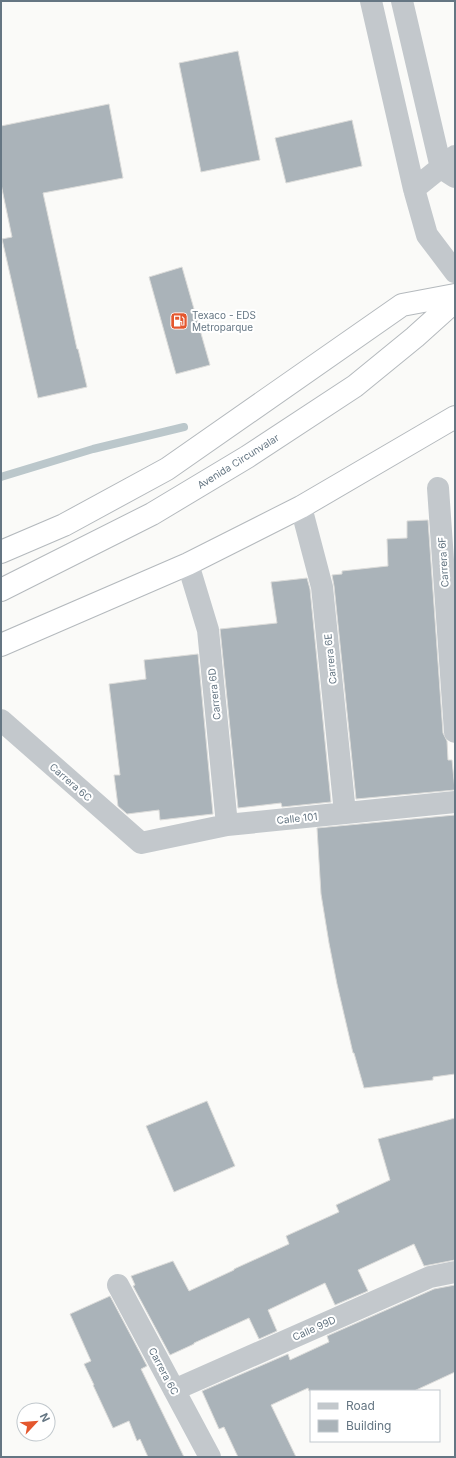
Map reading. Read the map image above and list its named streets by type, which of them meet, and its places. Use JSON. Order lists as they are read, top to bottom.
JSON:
{
  "streets": {
    "highway": ["Avenida Circunvalar"],
    "street": [
      "Carrera 6F",
      "Carrera 6E",
      "Carrera 6D",
      "Carrera 6C",
      "Calle 101",
      "Calle 99D"
    ]
  },
  "crossings": [
    ["Carrera 6E", "Calle 101"],
    ["Carrera 6D", "Calle 101"],
    ["Carrera 6C", "Calle 101"],
    ["Carrera 6C", "Calle 99D"]
  ],
  "places": {
    "fuel station": ["Texaco - EDS Metroparque"]
  },
  "legend": ["Road", "Building"],
  "north": "top right"
}
